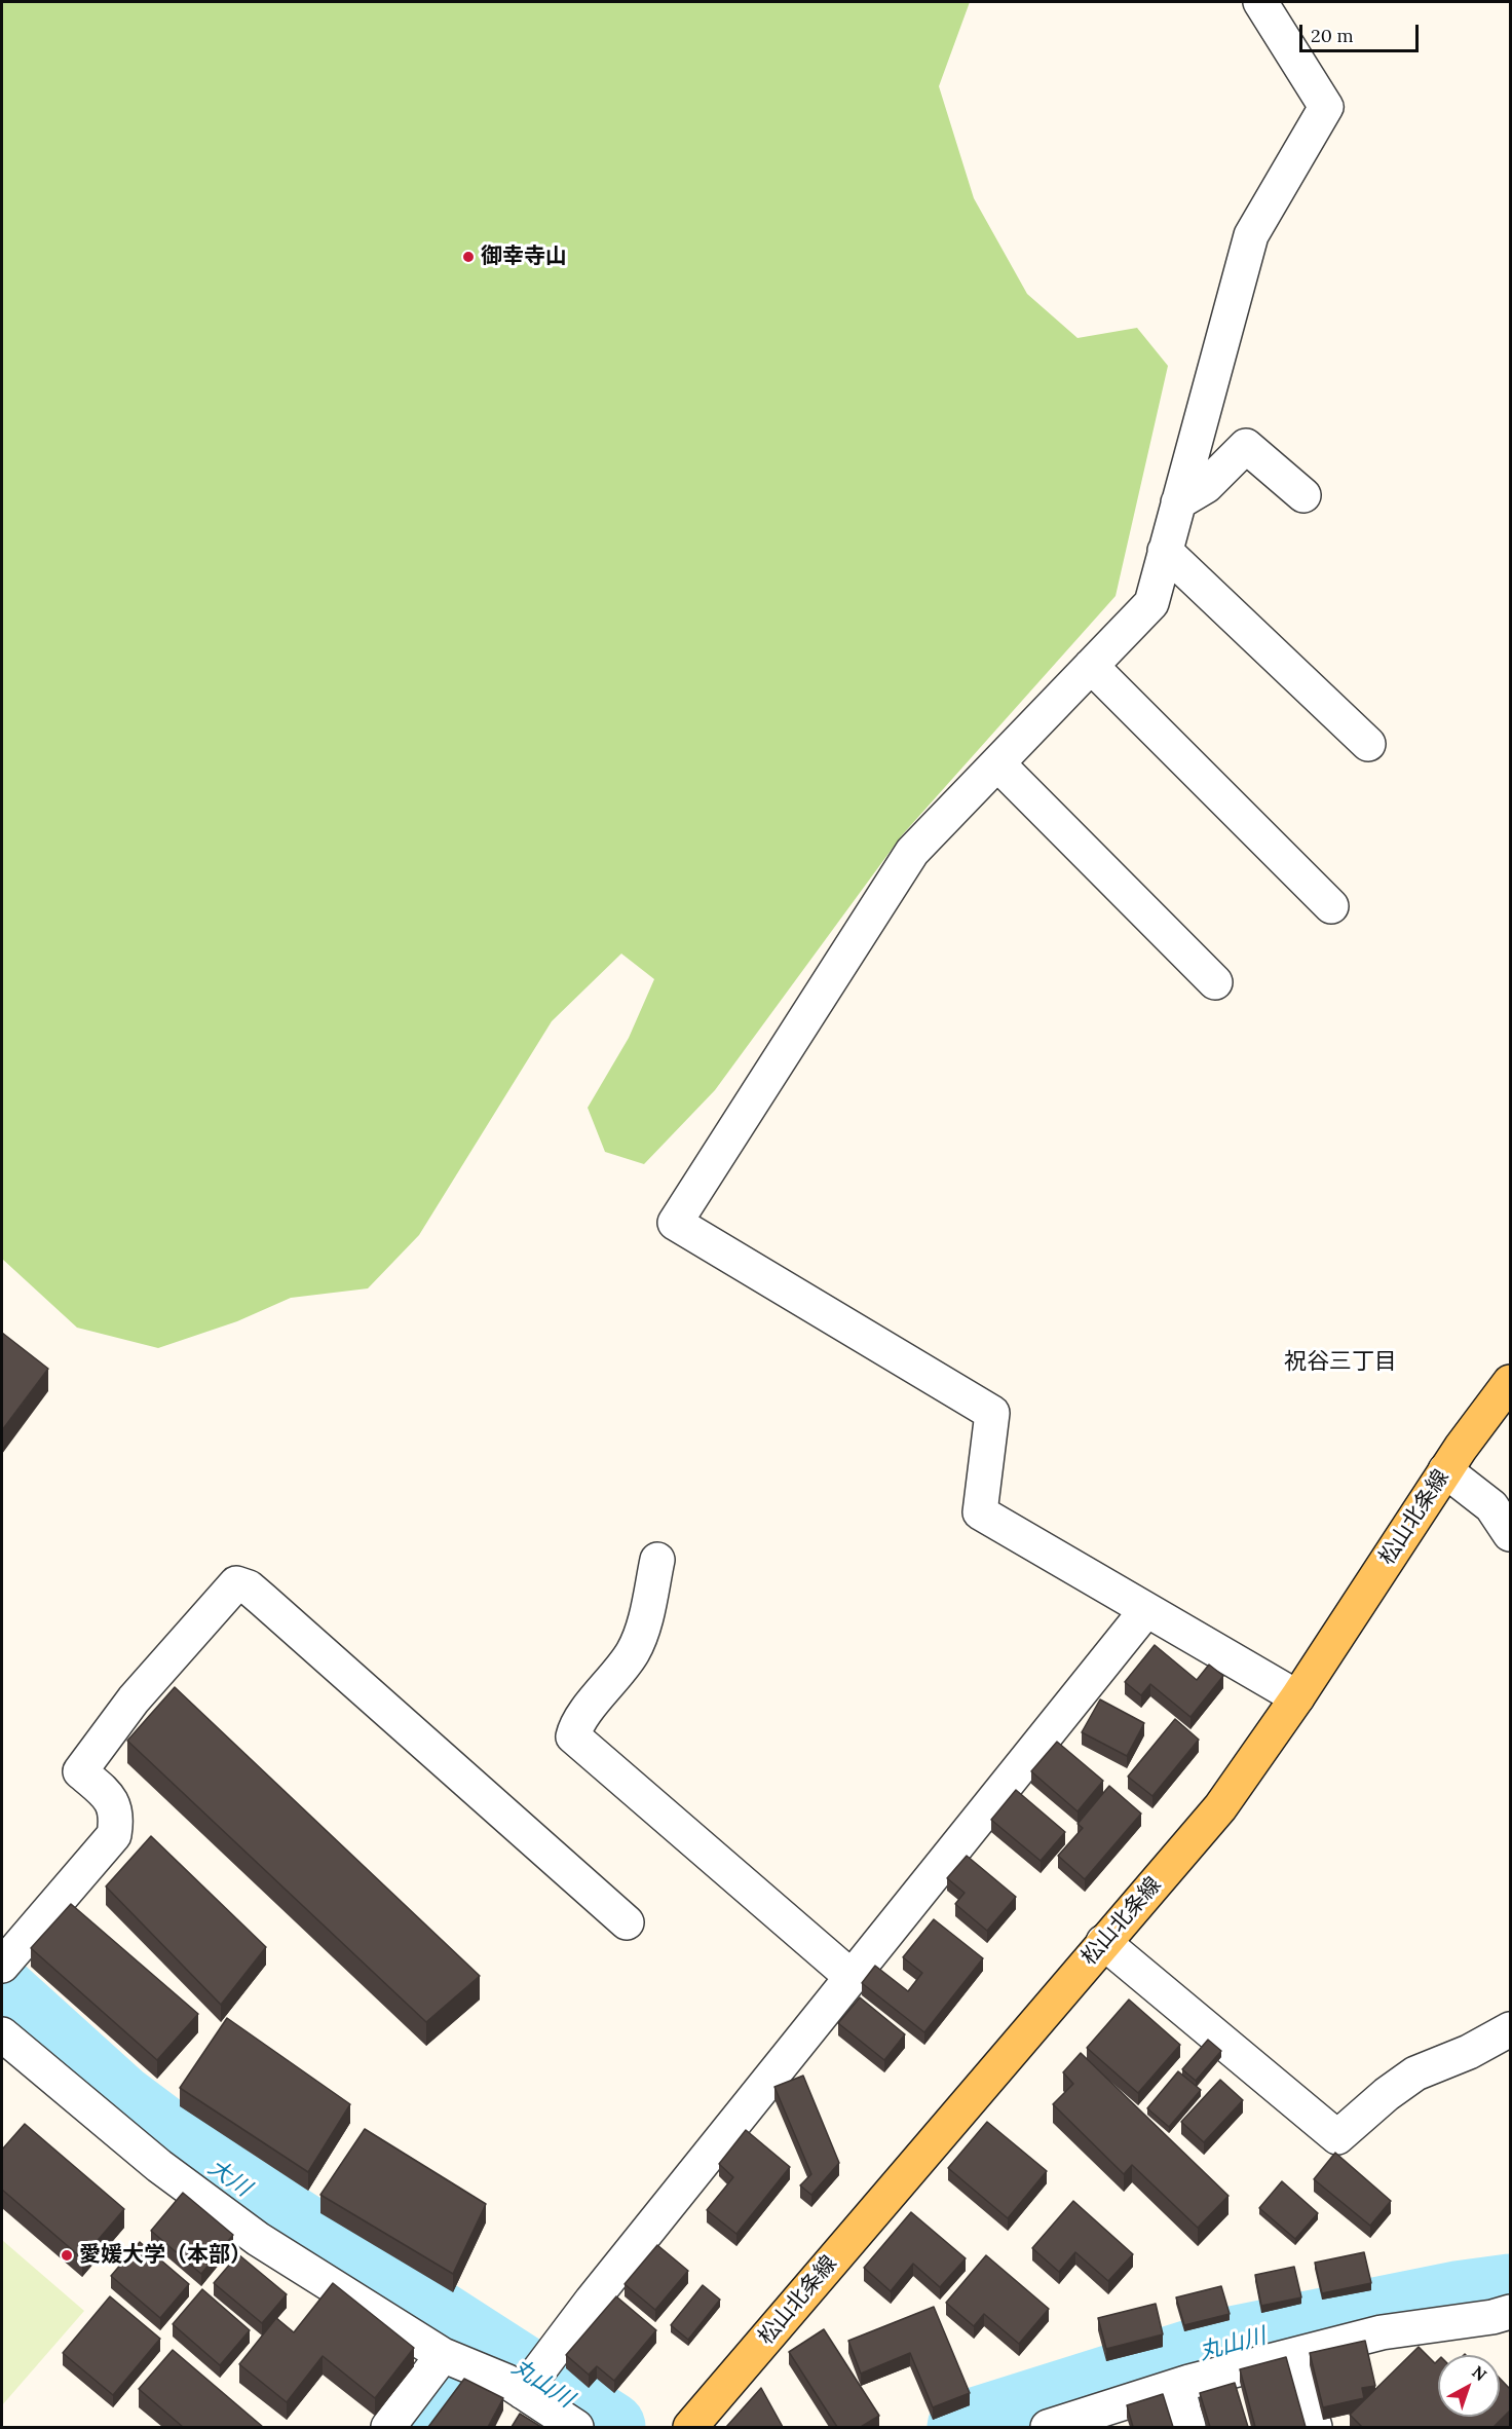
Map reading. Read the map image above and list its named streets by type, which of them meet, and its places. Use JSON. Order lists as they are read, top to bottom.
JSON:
{
  "streets": {
    "main road": ["松山北条線"]
  },
  "districts": ["祝谷三丁目"],
  "water": ["大川", "丸山川"],
  "places": ["御幸寺山", "愛媛大学（本部）"],
  "scale_bar": "20 m",
  "north": "top right"
}
